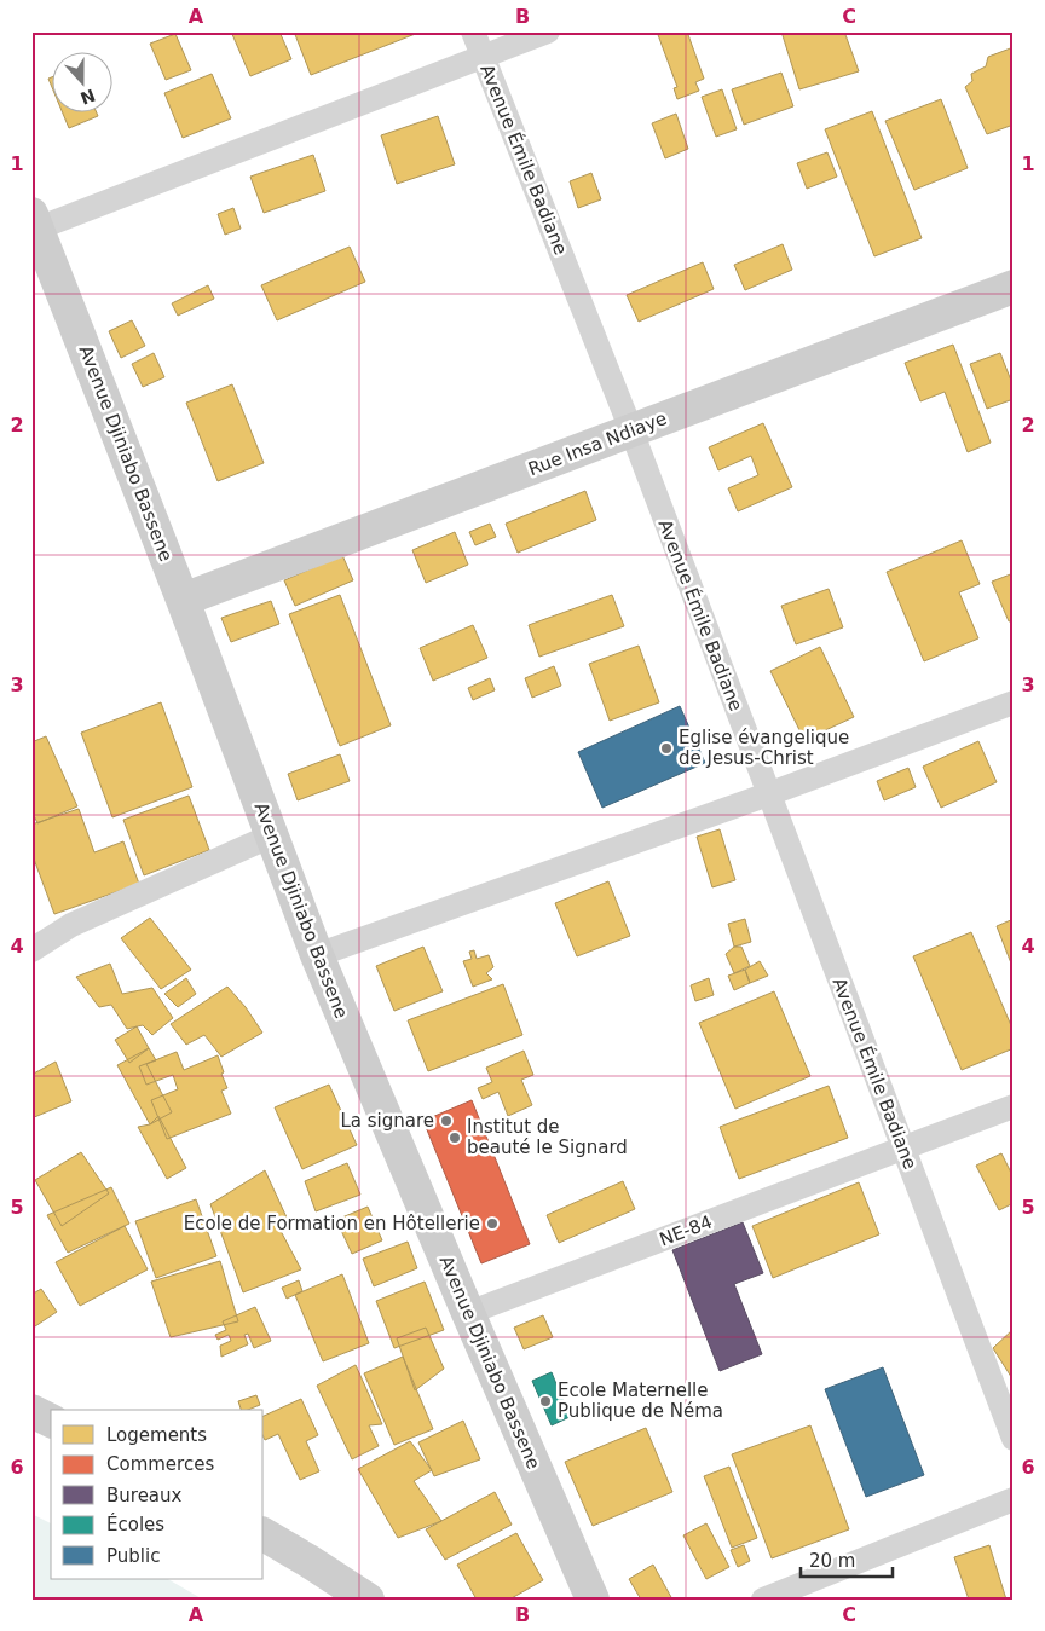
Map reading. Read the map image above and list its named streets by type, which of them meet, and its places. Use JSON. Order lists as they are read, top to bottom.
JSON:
{
  "streets": {
    "main road": ["Rue Insa Ndiaye", "Avenue Djiniabo Bassene"],
    "street": ["Avenue Émile Badiane", "NE-84"]
  },
  "crossings": [
    ["Avenue Émile Badiane", "Rue Insa Ndiaye"],
    ["Avenue Émile Badiane", "NE-84"],
    ["Rue Insa Ndiaye", "Avenue Djiniabo Bassene"],
    ["Avenue Djiniabo Bassene", "NE-84"]
  ],
  "places": [
    "Eglise évangelique de Jesus-Christ",
    "La signare",
    "Institut de beauté le Signard",
    "Ecole de Formation en Hôtellerie",
    "Ecole Maternelle Publique de Néma"
  ],
  "legend": [
    "Logements",
    "Commerces",
    "Bureaux",
    "Écoles",
    "Public"
  ],
  "scale_bar": "20 m",
  "north": "bottom",
  "grid": {
    "columns": ["A", "B", "C"],
    "rows": [
      "1",
      "2",
      "3",
      "4",
      "5",
      "6"
    ]
  }
}
